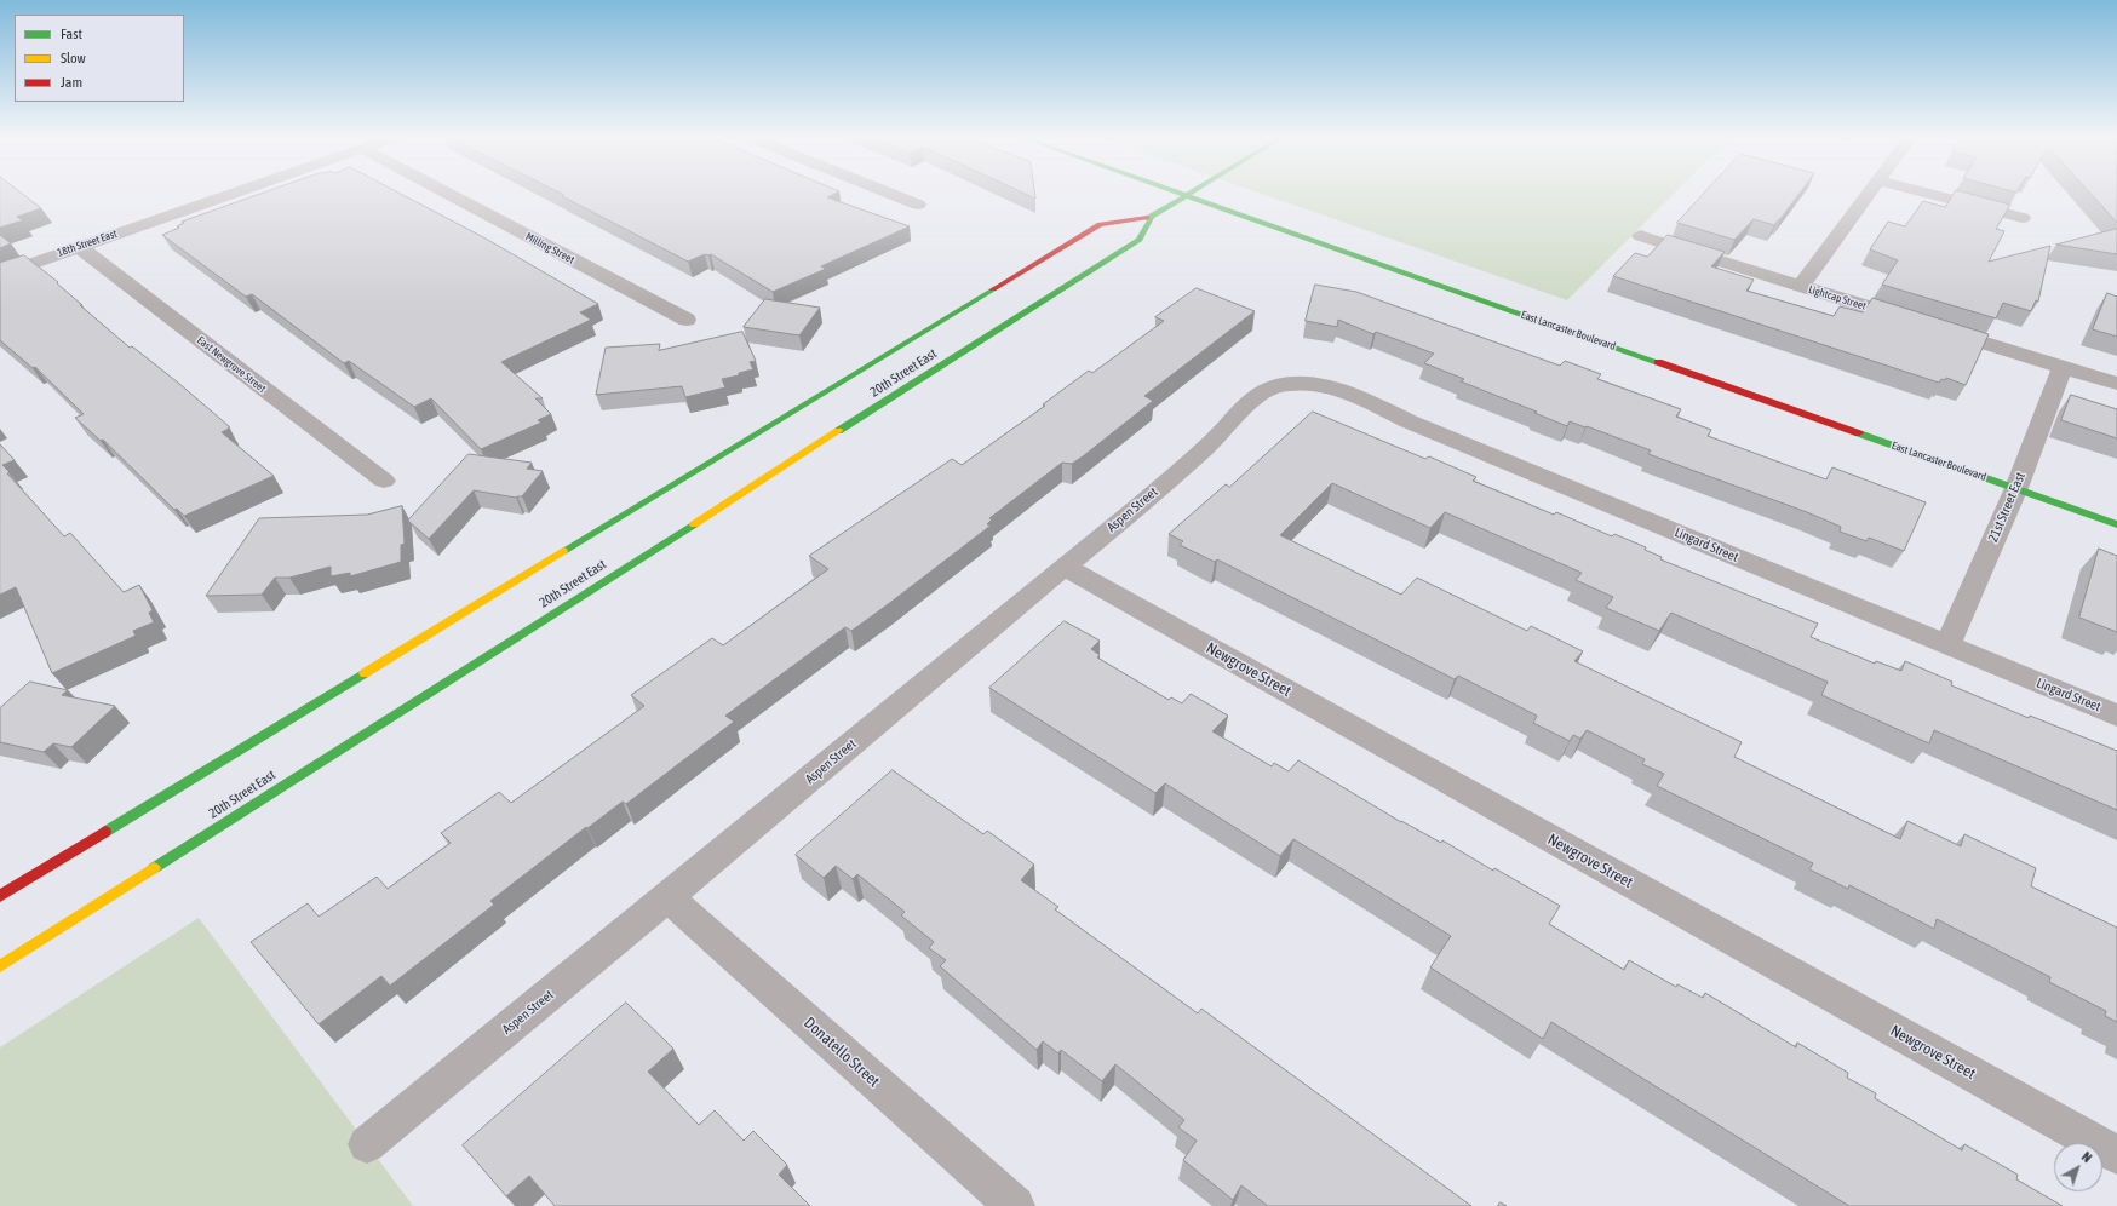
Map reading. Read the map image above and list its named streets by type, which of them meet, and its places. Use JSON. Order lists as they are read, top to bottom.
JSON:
{
  "streets": {
    "main road": ["East Lancaster Boulevard", "20th Street East"],
    "street": [
      "18th Street East",
      "Milling Street",
      "Lightcap Street",
      "East Newgrove Street",
      "21st Street East",
      "Aspen Street",
      "Lingard Street",
      "Newgrove Street",
      "Donatello Street"
    ]
  },
  "crossings": [
    ["18th Street East", "East Newgrove Street"],
    ["Lightcap Street", "21st Street East"],
    ["East Lancaster Boulevard", "20th Street East"],
    ["East Lancaster Boulevard", "21st Street East"],
    ["21st Street East", "Lingard Street"],
    ["Aspen Street", "Lingard Street"],
    ["Aspen Street", "Newgrove Street"],
    ["Aspen Street", "Donatello Street"]
  ],
  "legend": ["Fast", "Slow", "Jam"],
  "north": "top right"
}
